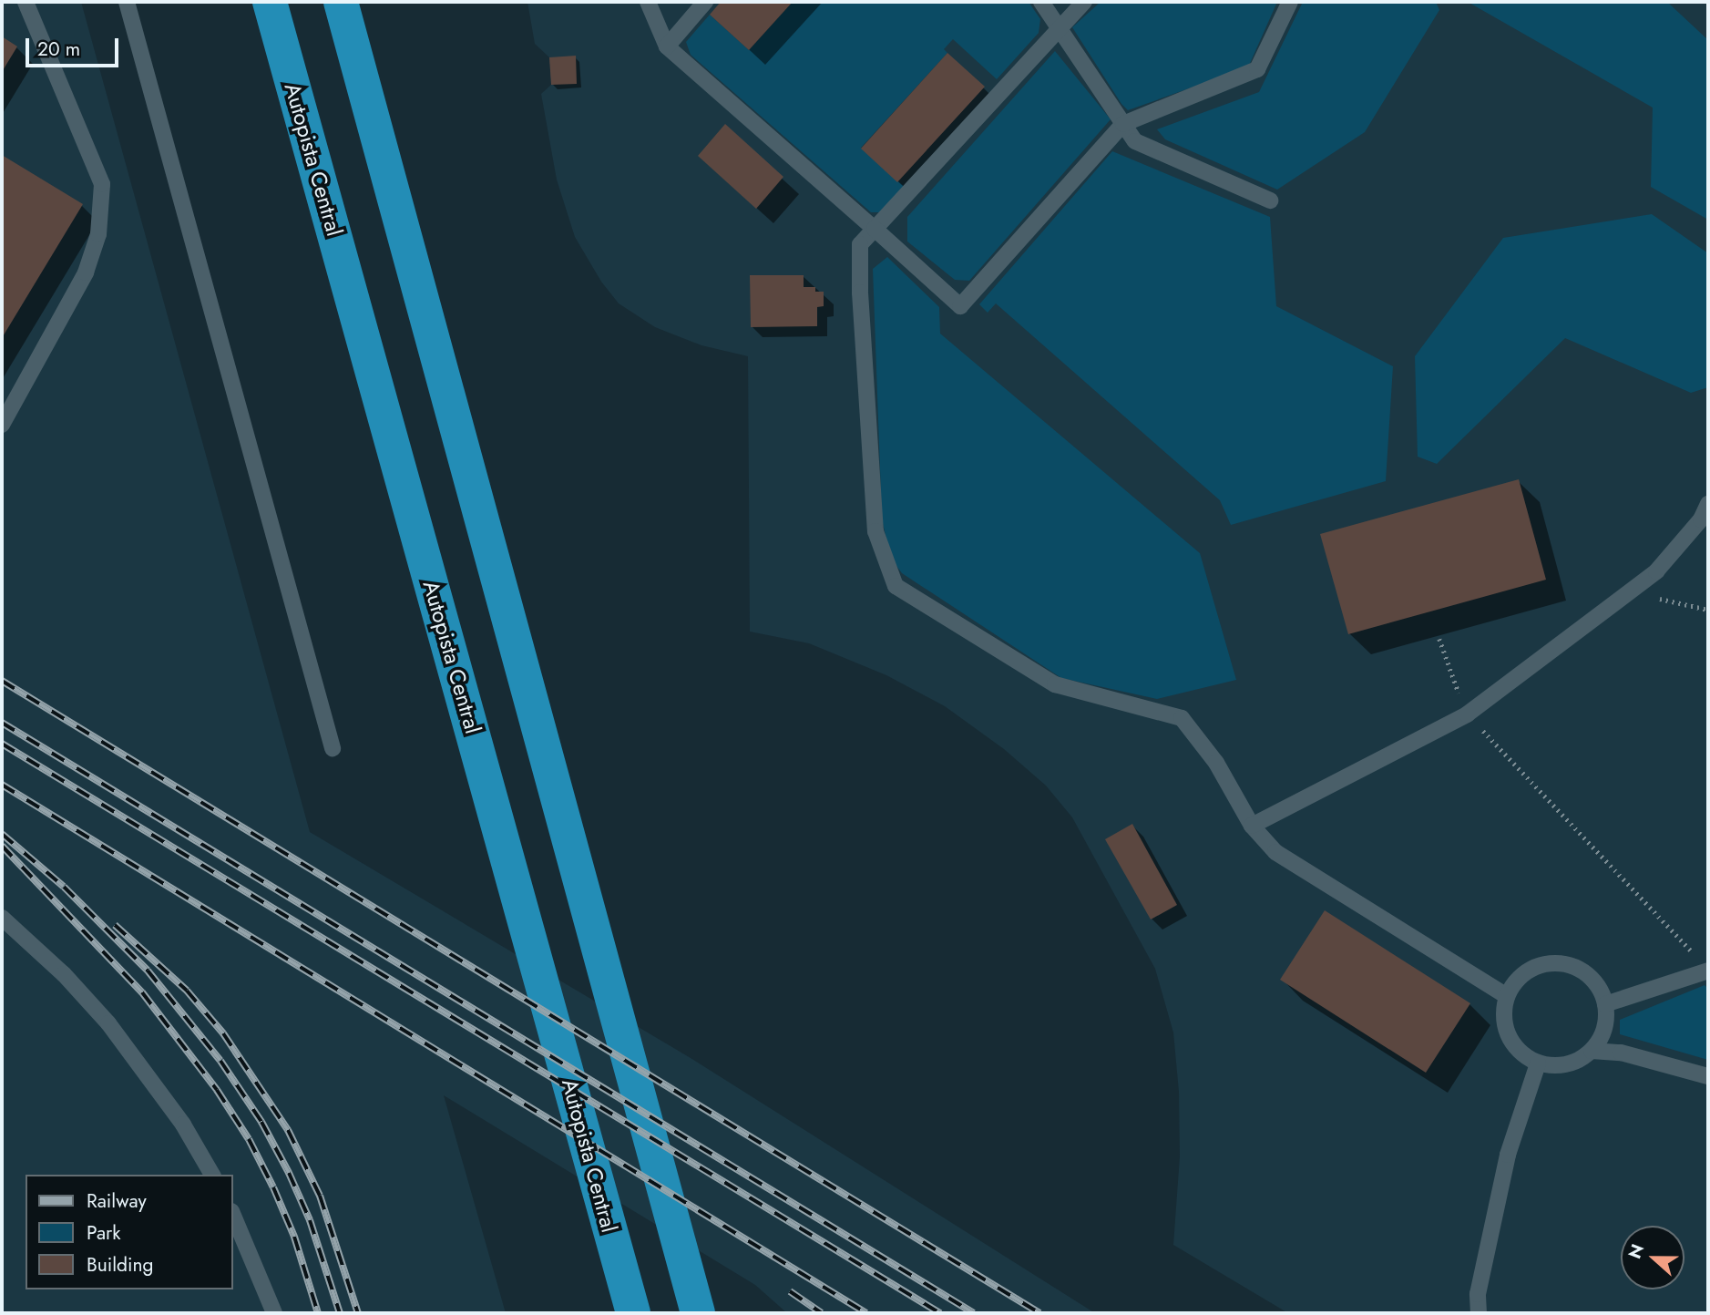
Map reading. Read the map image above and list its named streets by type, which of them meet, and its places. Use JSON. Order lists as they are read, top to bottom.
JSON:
{
  "streets": {
    "highway": ["Autopista Central"]
  },
  "legend": ["Railway", "Park", "Building"],
  "scale_bar": "20 m",
  "north": "left"
}
